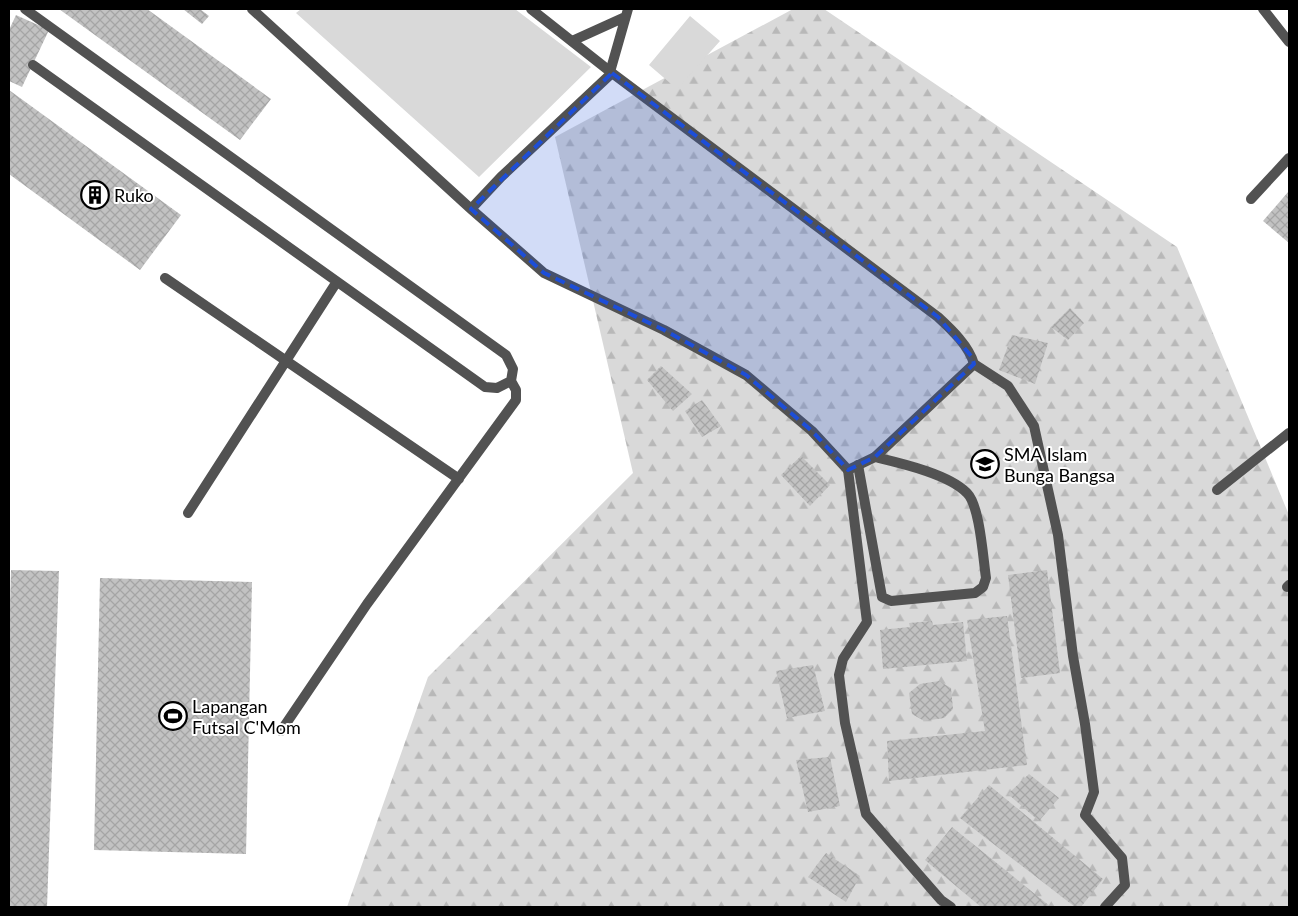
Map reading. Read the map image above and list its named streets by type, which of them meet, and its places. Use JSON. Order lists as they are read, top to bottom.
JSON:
{
  "places": {
    "building": ["Ruko"],
    "school or university": ["SMA Islam Bunga Bangsa"],
    "sports": ["Lapangan Futsal C'Mom"]
  }
}
